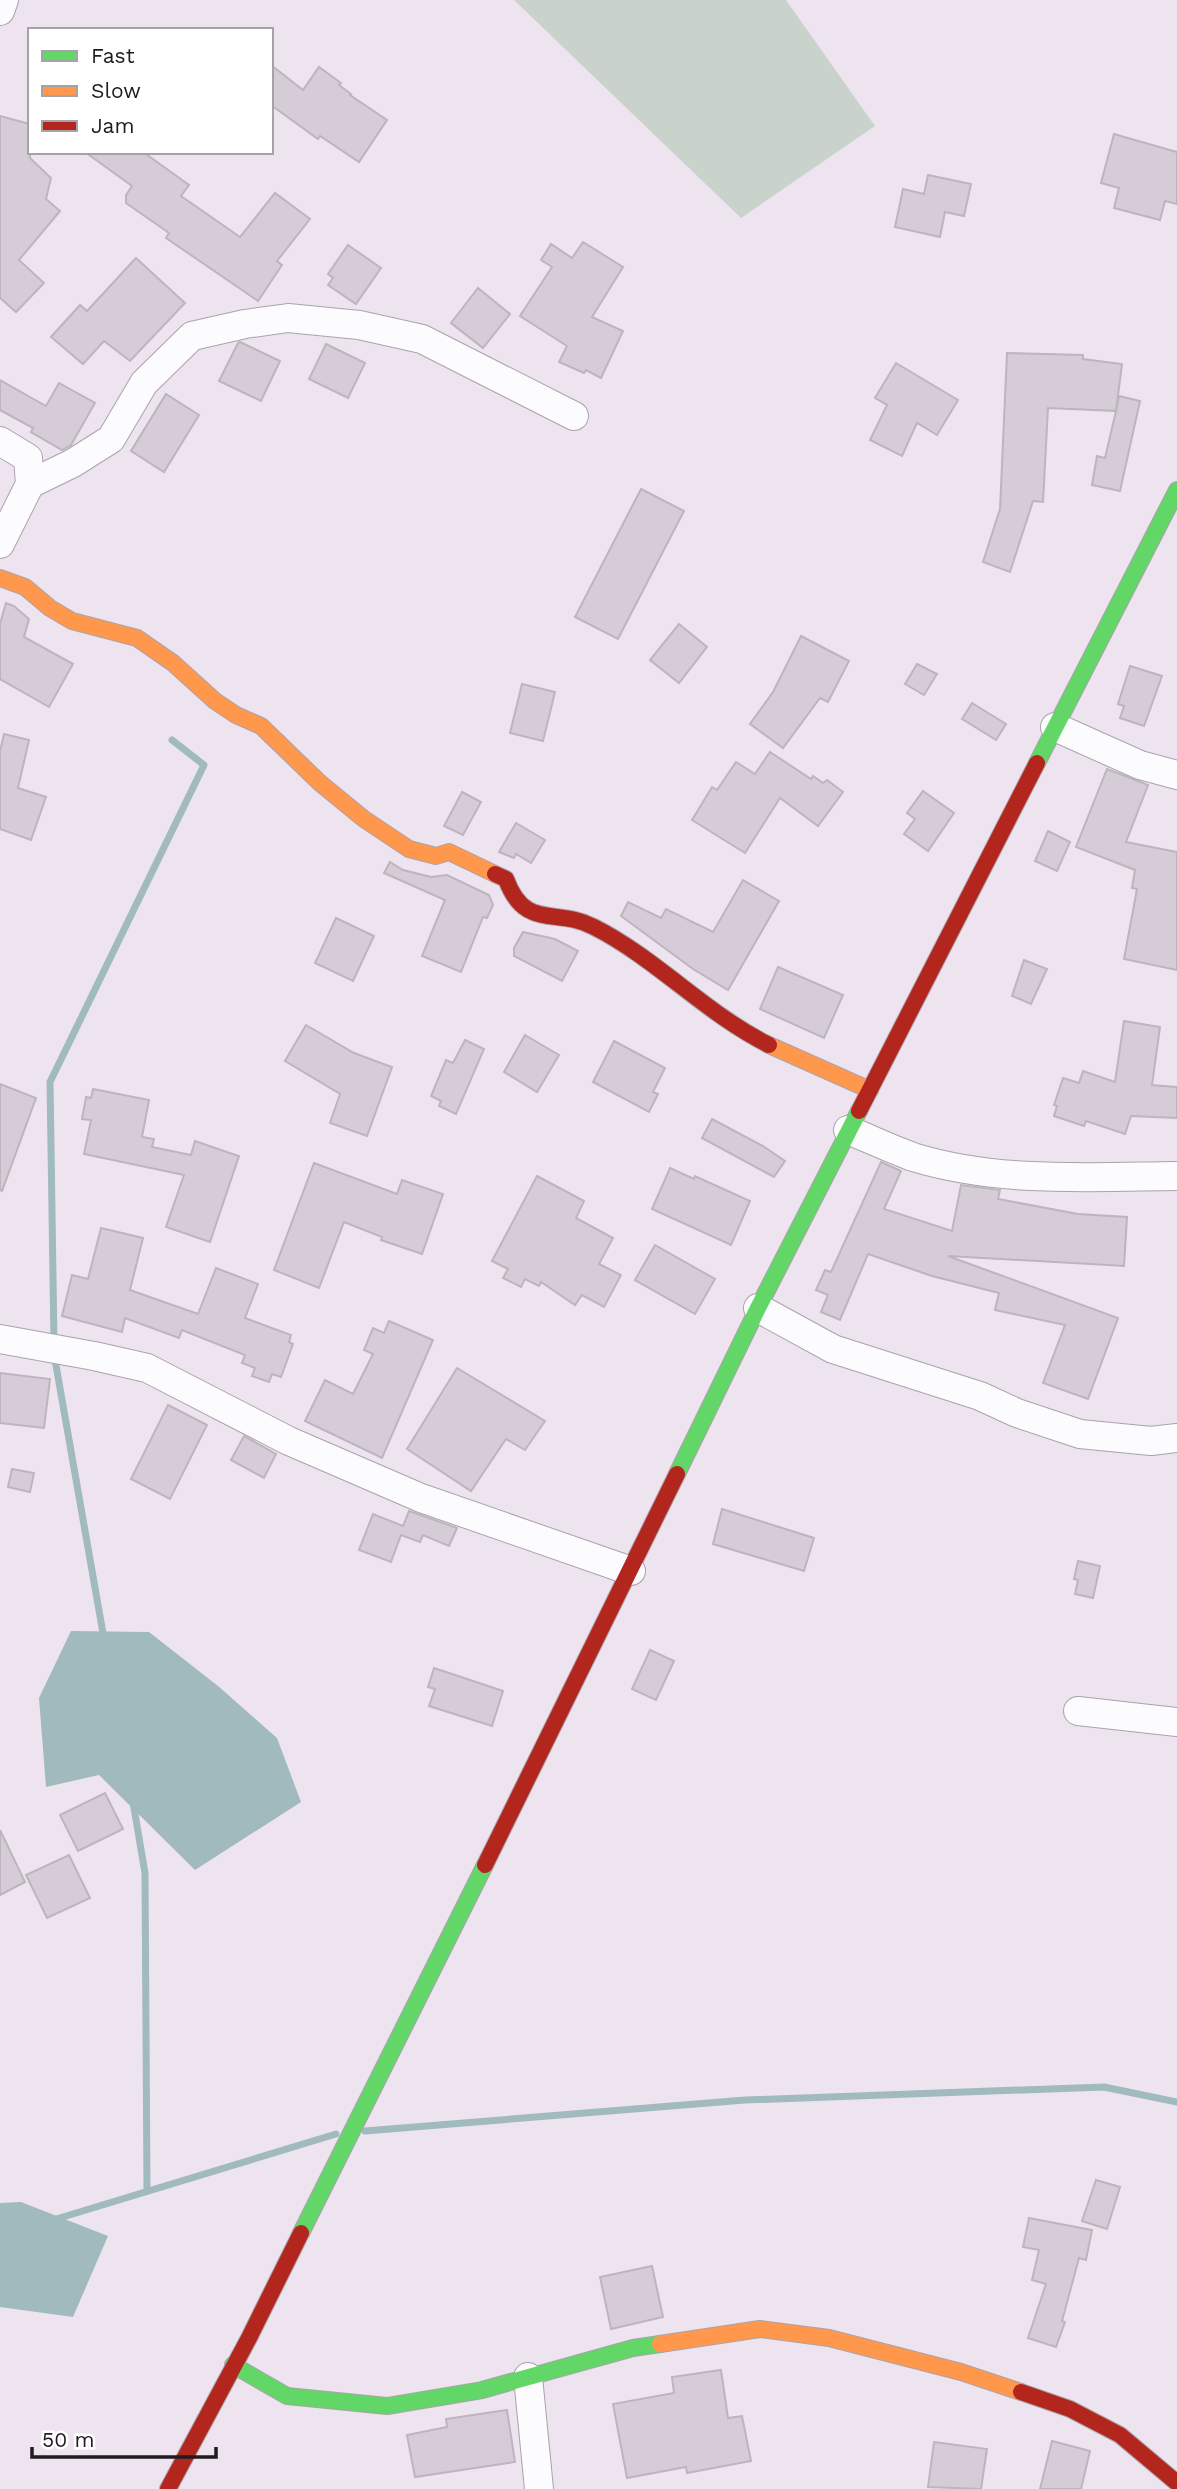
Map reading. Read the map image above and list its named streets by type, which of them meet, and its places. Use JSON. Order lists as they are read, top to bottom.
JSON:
{
  "legend": ["Fast", "Slow", "Jam"],
  "scale_bar": "50 m"
}
